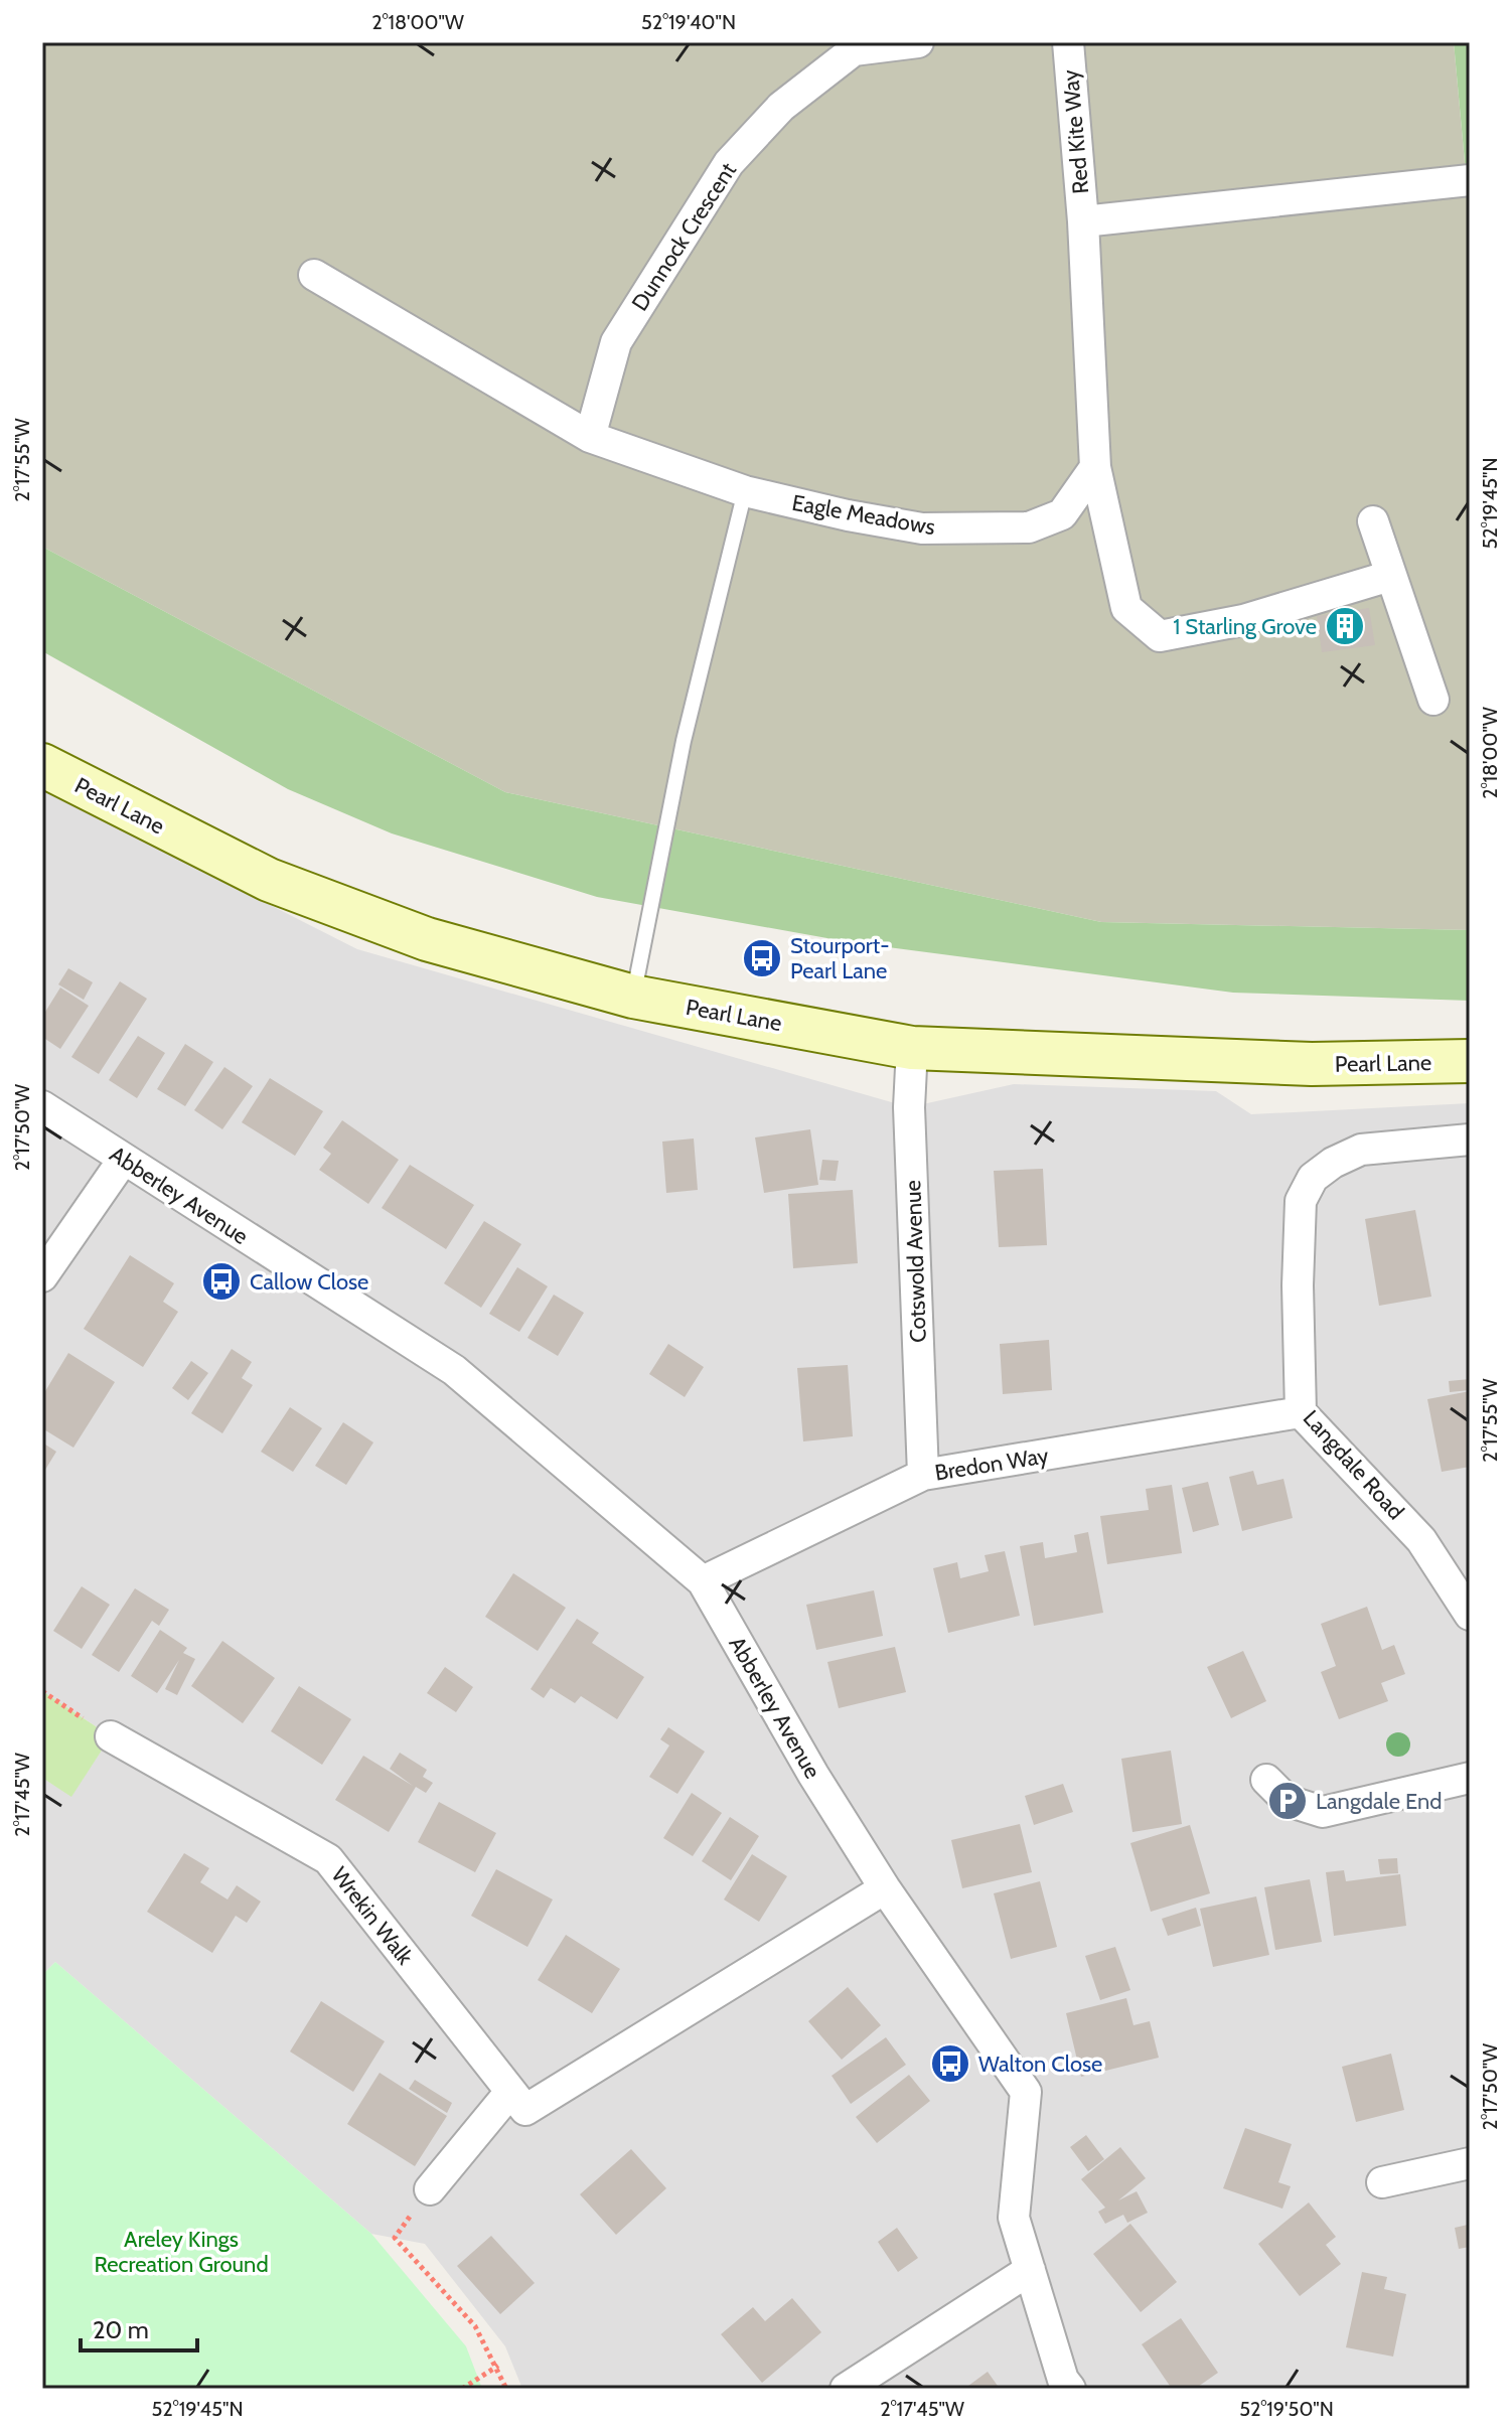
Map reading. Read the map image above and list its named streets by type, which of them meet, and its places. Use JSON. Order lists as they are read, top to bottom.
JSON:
{
  "streets": {
    "main road": ["Pearl Lane"],
    "street": [
      "Red Kite Way",
      "Dunnock Crescent",
      "Eagle Meadows",
      "Abberley Avenue",
      "Cotswold Avenue",
      "Bredon Way",
      "Langdale Road",
      "Wrekin Walk"
    ]
  },
  "crossings": [
    ["Dunnock Crescent", "Eagle Meadows"],
    ["Pearl Lane", "Cotswold Avenue"],
    ["Abberley Avenue", "Bredon Way"],
    ["Cotswold Avenue", "Bredon Way"],
    ["Bredon Way", "Langdale Road"]
  ],
  "parks": ["Areley Kings Recreation Ground"],
  "places": {
    "building": ["1 Starling Grove"],
    "bus stop": ["Stourport- Pearl Lane", "Callow Close", "Walton Close"],
    "parking": ["Langdale End"]
  },
  "scale_bar": "20 m",
  "coordinates": [
    "2°18'00\"W",
    "52°19'40\"N",
    "2°17'55\"W",
    "52°19'45\"N",
    "2°17'50\"W",
    "2°17'45\"W",
    "52°19'50\"N"
  ]
}
